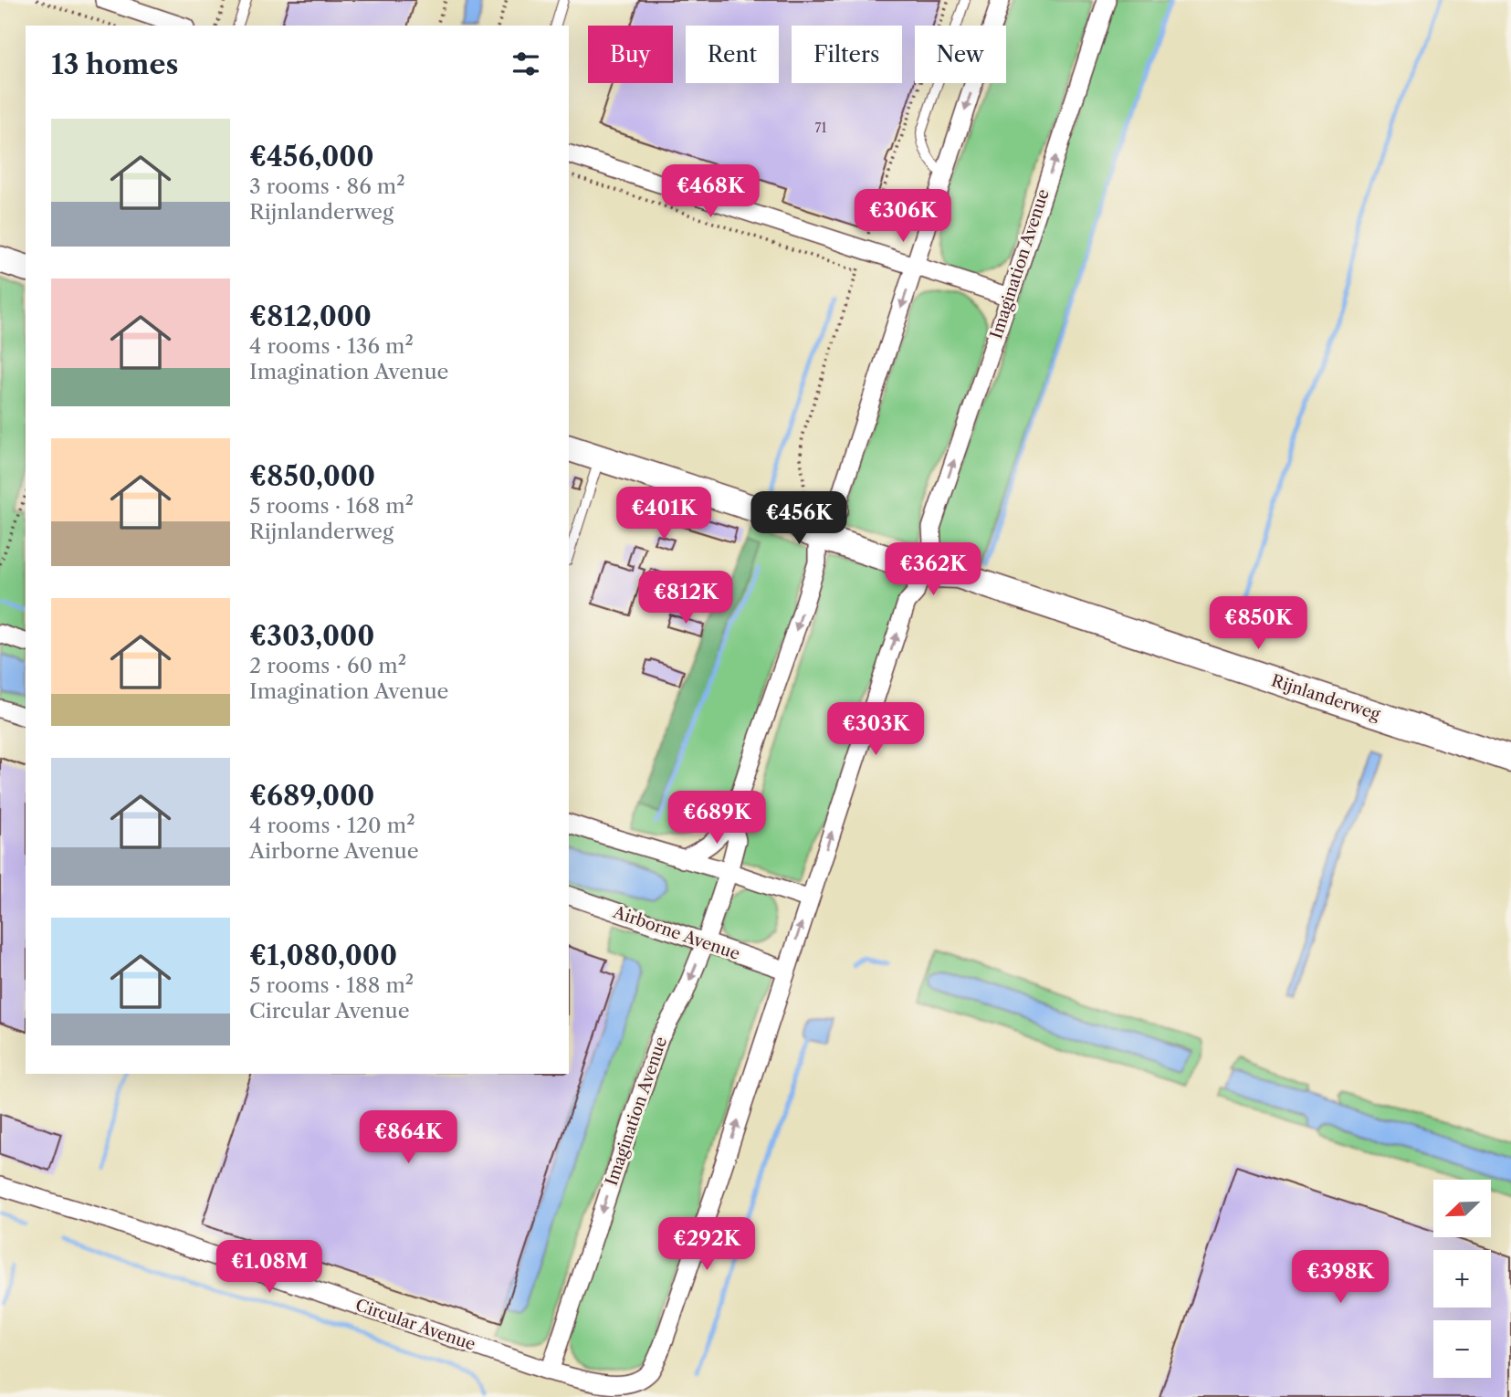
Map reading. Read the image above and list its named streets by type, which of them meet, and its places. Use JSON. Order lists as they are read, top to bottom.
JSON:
{
  "streets": {
    "street": [
      "Imagination Avenue",
      "Rijnlanderweg",
      "Airborne Avenue",
      "Circular Avenue"
    ]
  },
  "crossings": [
    ["Imagination Avenue", "Rijnlanderweg"],
    ["Imagination Avenue", "Airborne Avenue"],
    ["Imagination Avenue", "Circular Avenue"]
  ],
  "house_numbers": ["71"],
  "north": "bottom left",
  "page": {
    "chip": [
      "Buy",
      "Rent",
      "Filters",
      "New"
    ],
    "heading": "13 homes",
    "list": [
      {
        "name": "€456,000",
        "note": "3 rooms · 86 m² · Rijnlanderweg"
      },
      {
        "name": "€812,000",
        "note": "4 rooms · 136 m² · Imagination Avenue"
      },
      {
        "name": "€850,000",
        "note": "5 rooms · 168 m² · Rijnlanderweg"
      },
      {
        "name": "€303,000",
        "note": "2 rooms · 60 m² · Imagination Avenue"
      },
      {
        "name": "€689,000",
        "note": "4 rooms · 120 m² · Airborne Avenue"
      },
      {
        "name": "€1,080,000",
        "note": "5 rooms · 188 m² · Circular Avenue"
      }
    ],
    "price": [
      "€468K",
      "€306K",
      "€401K",
      "€456K",
      "€362K",
      "€812K",
      "€850K",
      "€303K",
      "€689K",
      "€864K",
      "€292K",
      "€1.08M",
      "€398K"
    ],
    "map_buttons": ["+", "−"]
  }
}
